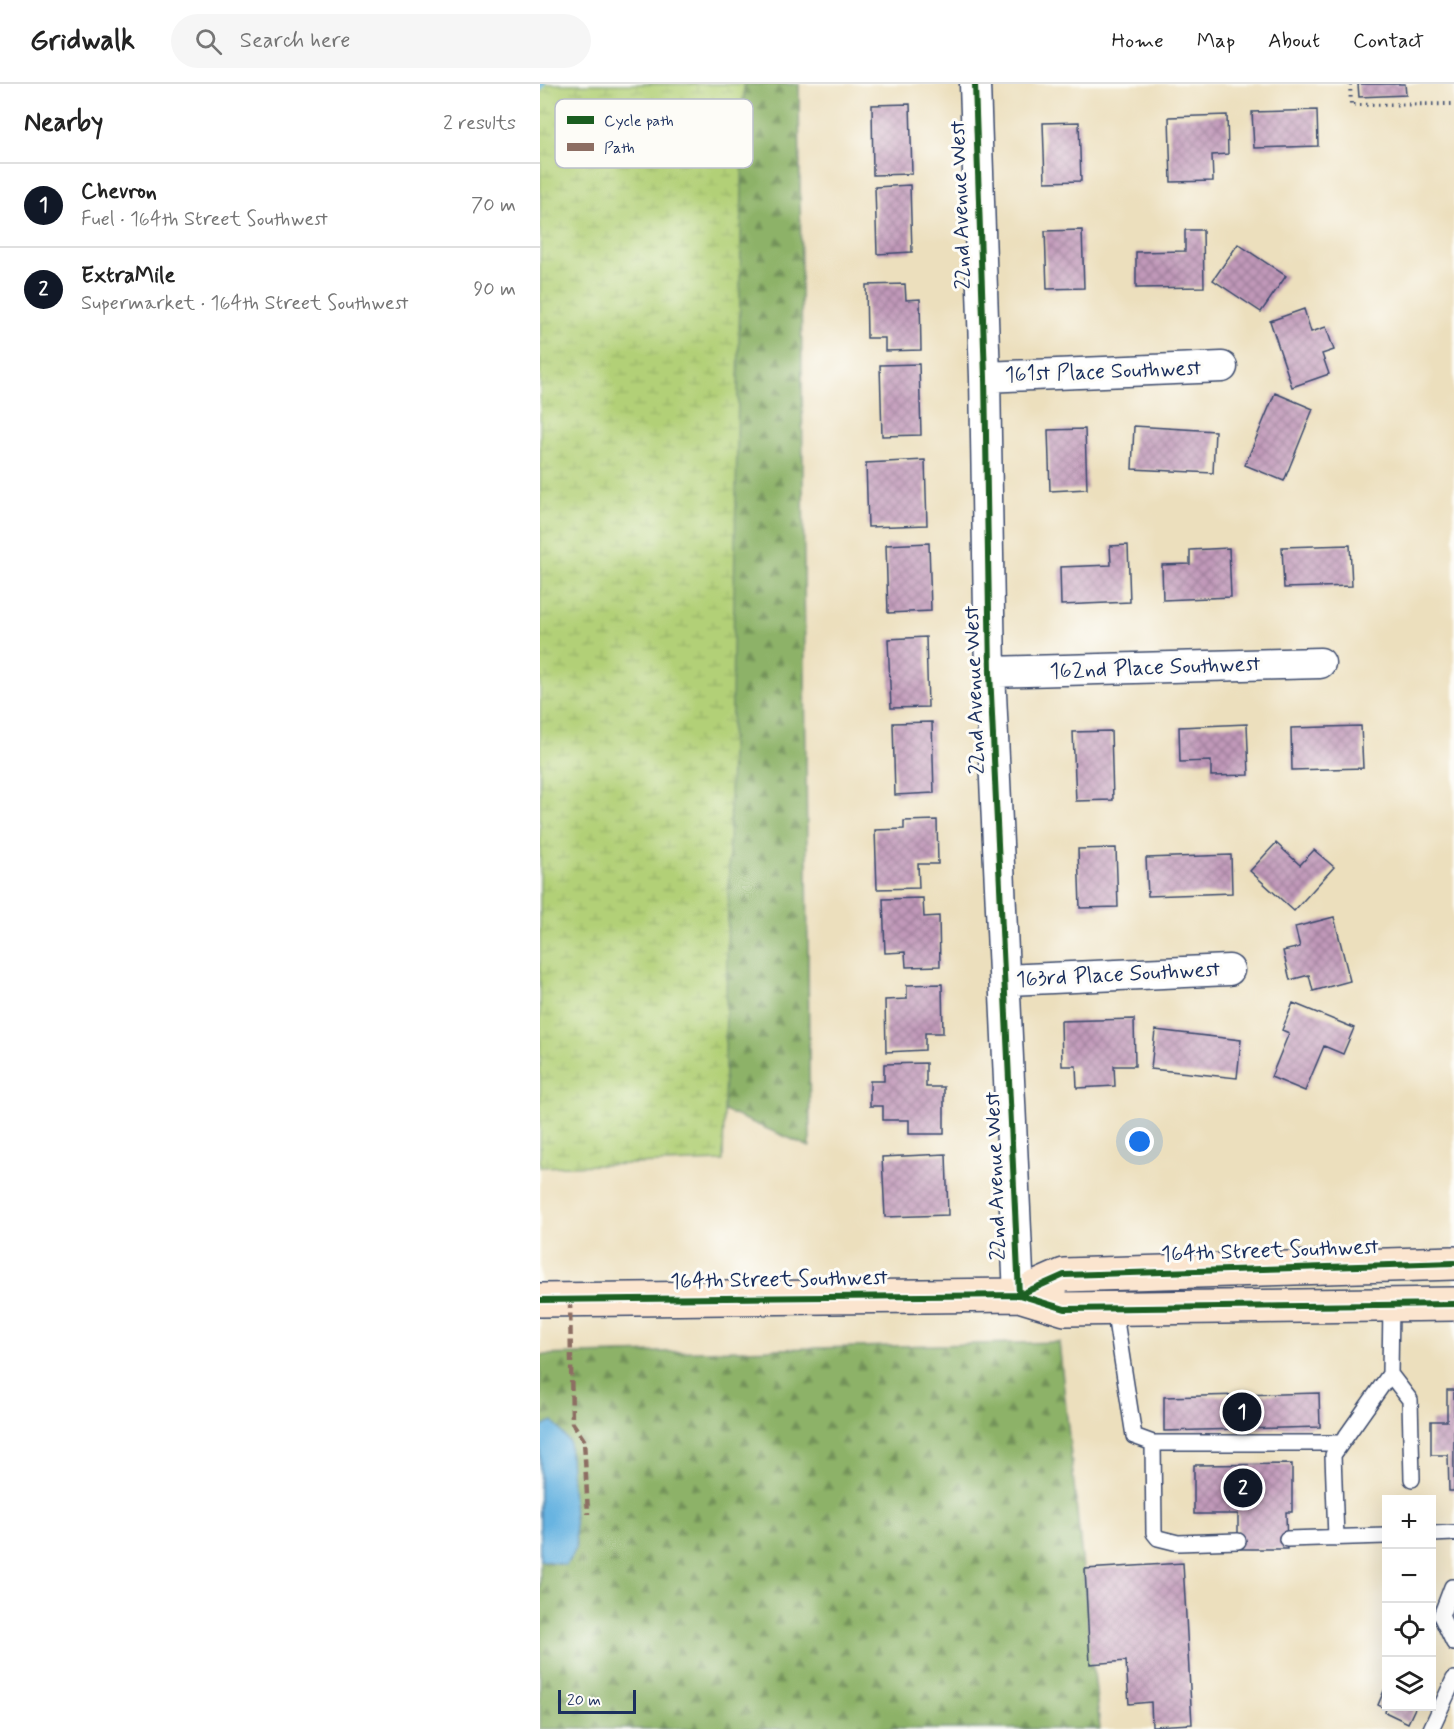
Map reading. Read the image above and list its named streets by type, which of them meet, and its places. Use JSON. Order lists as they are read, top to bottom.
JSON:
{
  "streets": {
    "main road": ["164th Street Southwest"],
    "street": [
      "22nd Avenue West",
      "161st Place Southwest",
      "162nd Place Southwest",
      "163rd Place Southwest"
    ]
  },
  "crossings": [
    ["22nd Avenue West", "161st Place Southwest"],
    ["22nd Avenue West", "162nd Place Southwest"],
    ["22nd Avenue West", "163rd Place Southwest"],
    ["22nd Avenue West", "164th Street Southwest"]
  ],
  "legend": ["Cycle path", "Path"],
  "scale_bar": "20 m",
  "page": {
    "header": "Gridwalk",
    "search": "Search here",
    "nav": [
      "Home",
      "Map",
      "About",
      "Contact"
    ],
    "heading": ["Nearby", "2 results"],
    "list": [
      {
        "mark": "1",
        "name": "Chevron",
        "note": "Fuel · 164th Street Southwest",
        "value": "70 m"
      },
      {
        "mark": "2",
        "name": "ExtraMile",
        "note": "Supermarket · 164th Street Southwest",
        "value": "90 m"
      }
    ],
    "pins": ["1", "2"],
    "map_buttons": ["+", "−"],
    "scale": "20 m"
  }
}
